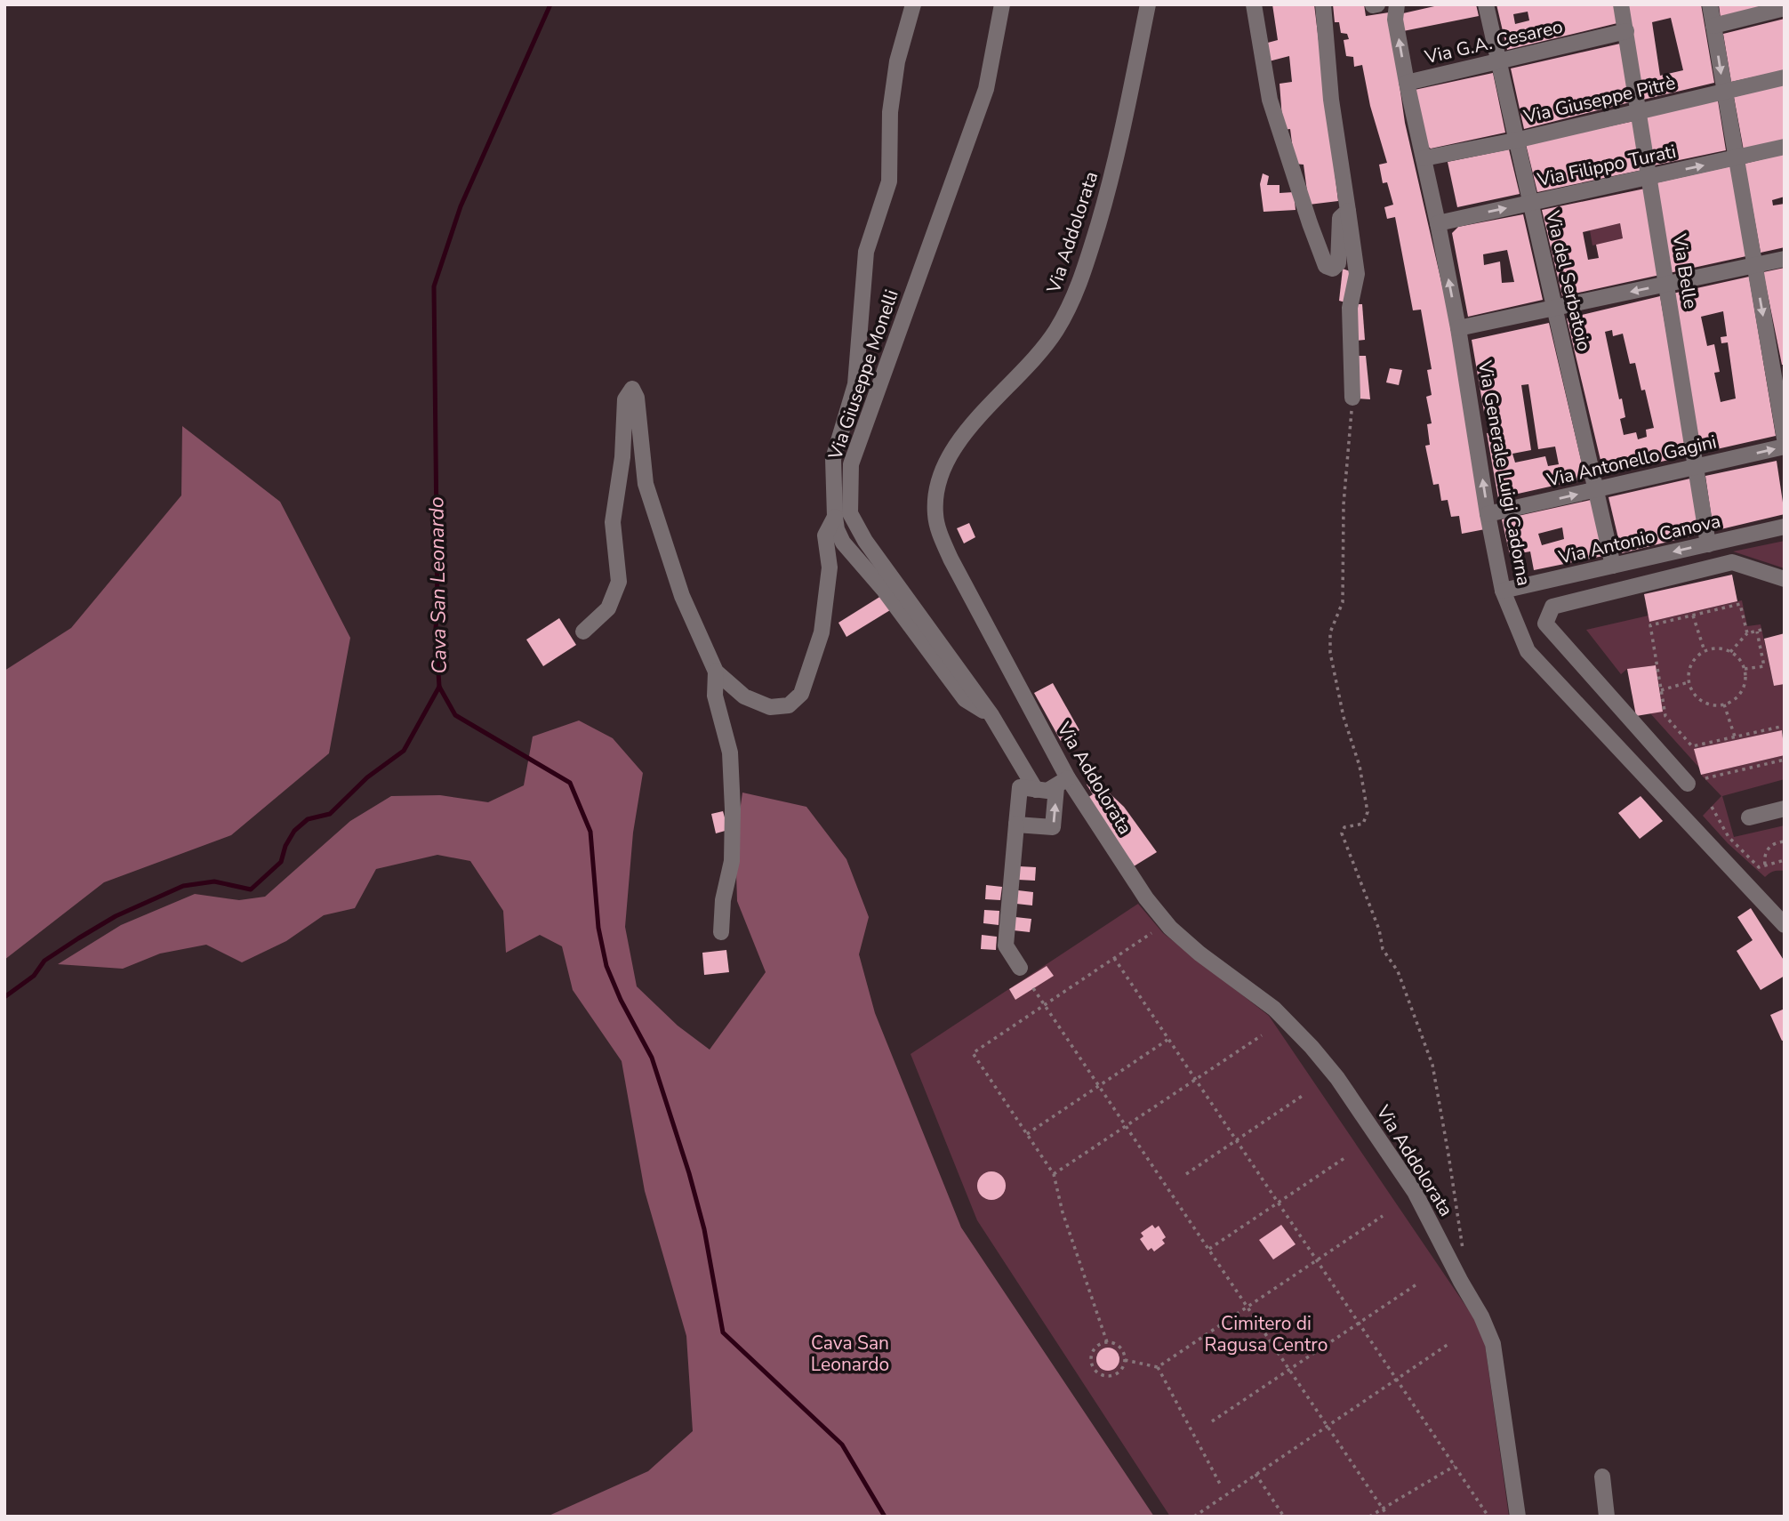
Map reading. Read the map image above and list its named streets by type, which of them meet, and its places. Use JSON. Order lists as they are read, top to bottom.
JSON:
{
  "streets": {
    "street": [
      "Via G.A. Cesareo",
      "Via Giuseppe Pitrè",
      "Via Filippo Turati",
      "Via Addolorata",
      "Via Belle",
      "Via del Serbatoio",
      "Via Giuseppe Monelli",
      "Via Antonello Gagini",
      "Via Generale Luigi Cadorna",
      "Via Antonio Canova"
    ]
  },
  "crossings": [
    ["Via G.A. Cesareo", "Via Belle"],
    ["Via G.A. Cesareo", "Via del Serbatoio"],
    ["Via G.A. Cesareo", "Via Generale Luigi Cadorna"],
    ["Via Giuseppe Pitrè", "Via Belle"],
    ["Via Giuseppe Pitrè", "Via del Serbatoio"],
    ["Via Giuseppe Pitrè", "Via Generale Luigi Cadorna"],
    ["Via Filippo Turati", "Via Belle"],
    ["Via Filippo Turati", "Via del Serbatoio"],
    ["Via Filippo Turati", "Via Generale Luigi Cadorna"],
    ["Via Belle", "Via Antonello Gagini"],
    ["Via Belle", "Via Antonio Canova"],
    ["Via del Serbatoio", "Via Antonello Gagini"],
    ["Via del Serbatoio", "Via Antonio Canova"],
    ["Via Antonello Gagini", "Via Generale Luigi Cadorna"],
    ["Via Generale Luigi Cadorna", "Via Antonio Canova"]
  ],
  "one_way": ["Via Antonello Gagini"],
  "water": ["Cava San Leonardo"],
  "parks": ["Cimitero di Ragusa Centro", "Cava San Leonardo"]
}
